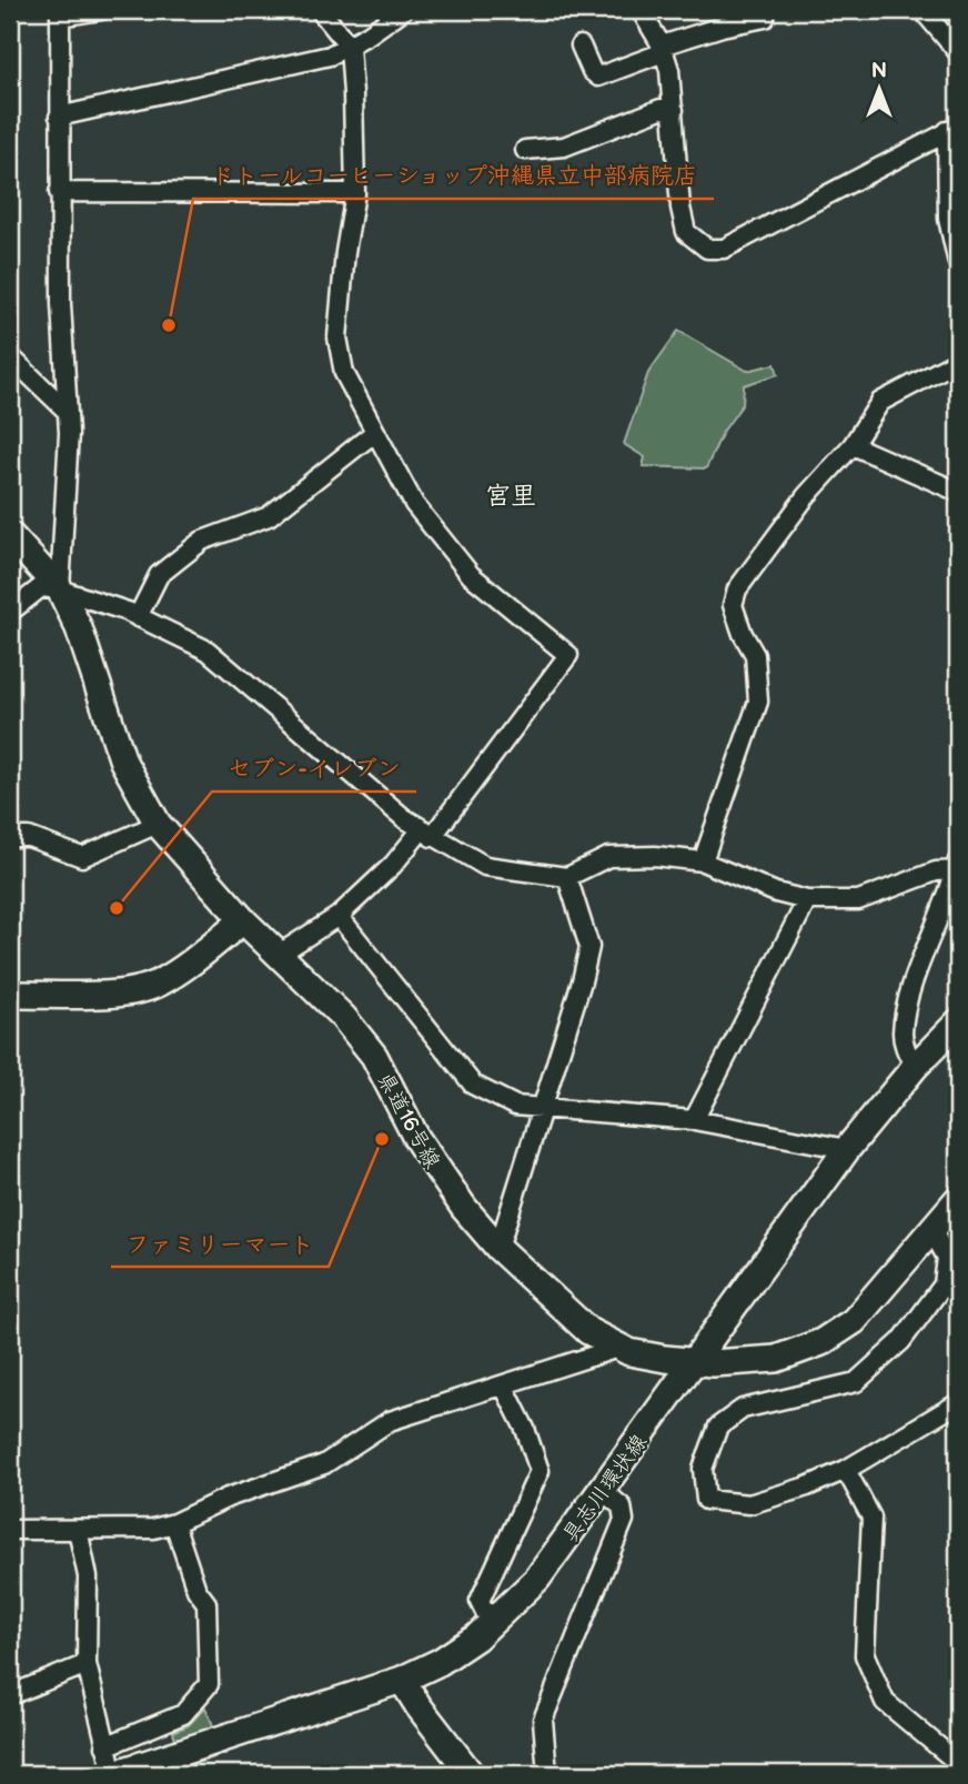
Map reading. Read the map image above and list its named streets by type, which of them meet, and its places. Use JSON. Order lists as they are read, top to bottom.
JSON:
{
  "streets": {
    "main road": ["県道16号線", "具志川環状線"]
  },
  "crossings": [
    ["県道16号線", "具志川環状線"]
  ],
  "districts": ["宮里"],
  "places": ["ドトールコーヒーショップ沖縄県立中部病院店", "セブン-イレブン", "ファミリーマート"],
  "north": "top"
}
